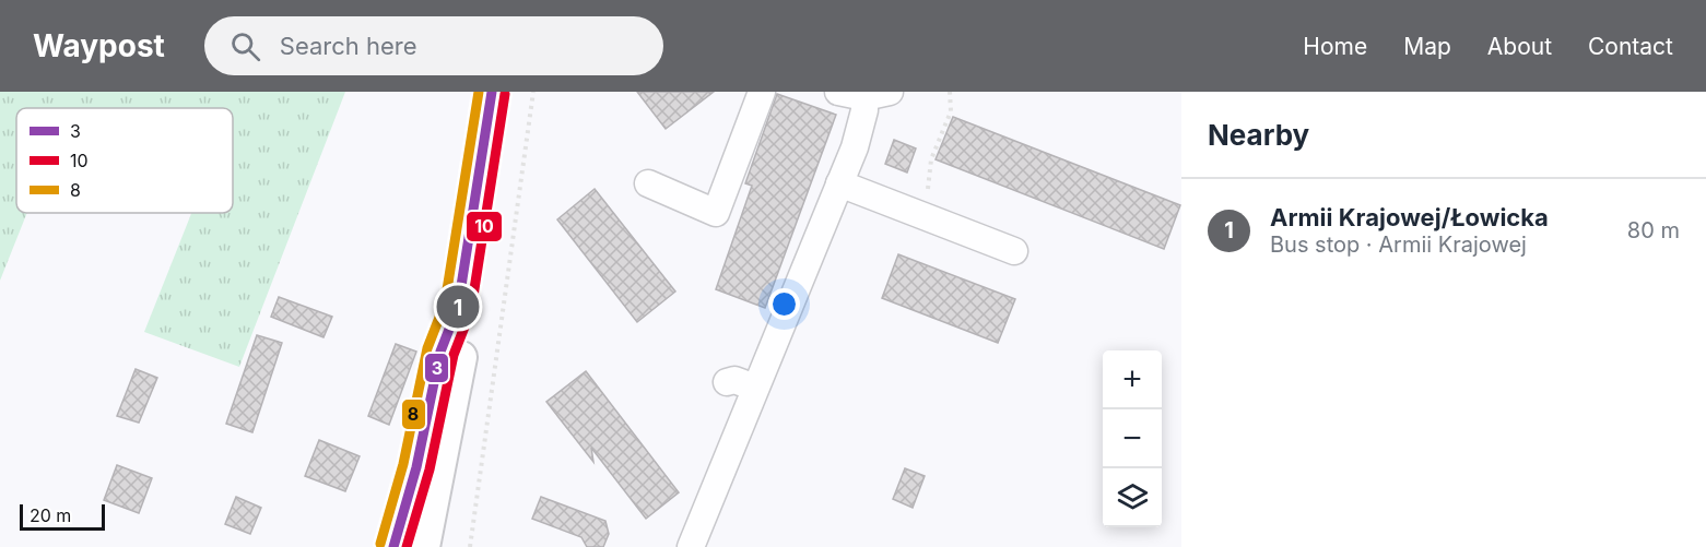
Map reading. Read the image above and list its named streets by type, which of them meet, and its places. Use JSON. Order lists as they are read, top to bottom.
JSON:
{
  "lines": ["transit line 3", "transit line 8", "transit line 10"],
  "legend": ["3", "10", "8"],
  "scale_bar": "20 m",
  "page": {
    "header": "Waypost",
    "search": "Search here",
    "nav": [
      "Home",
      "Map",
      "About",
      "Contact"
    ],
    "heading": "Nearby",
    "list": [
      {
        "mark": "1",
        "name": "Armii Krajowej/Łowicka",
        "note": "Bus stop · Armii Krajowej",
        "value": "80 m"
      }
    ],
    "pins": "1",
    "map_buttons": ["+", "−"],
    "scale": "20 m"
  }
}
